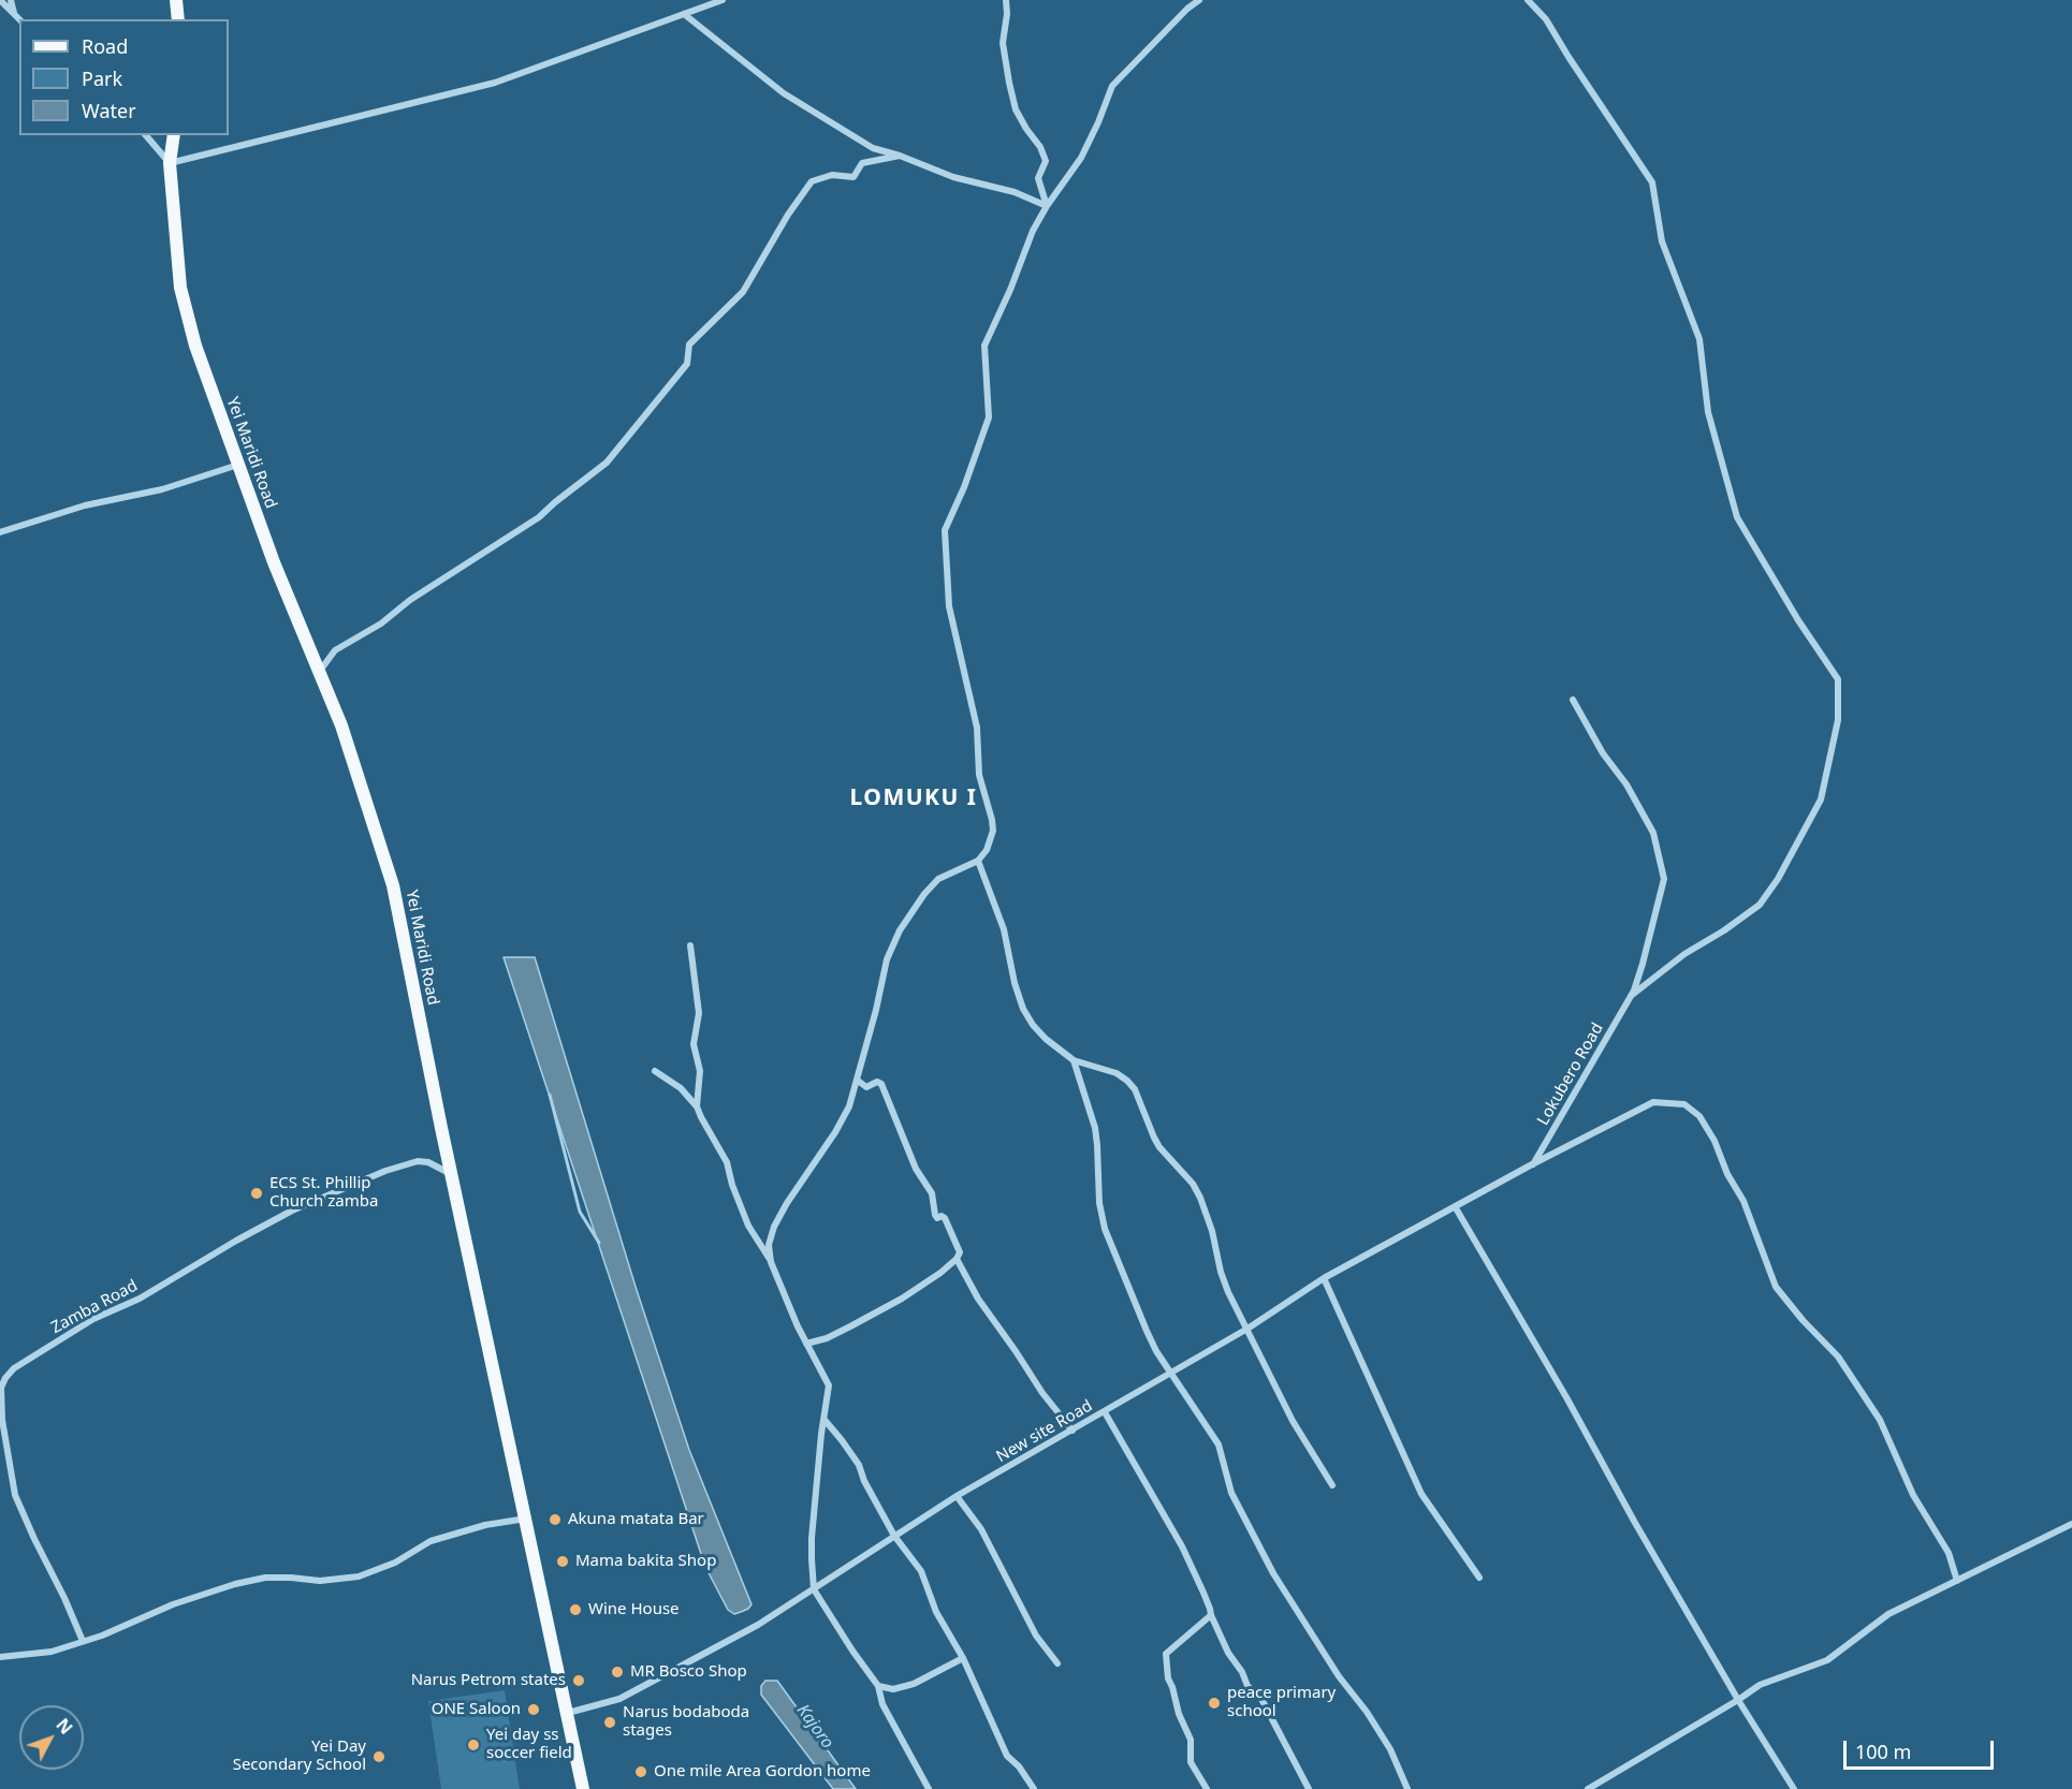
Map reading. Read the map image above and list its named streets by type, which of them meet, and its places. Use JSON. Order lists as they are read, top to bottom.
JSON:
{
  "streets": {
    "main road": ["Yei Maridi Road"],
    "street": ["Lokubero Road", "Zamba Road", "New site Road"]
  },
  "crossings": [
    ["Yei Maridi Road", "Zamba Road"],
    ["Yei Maridi Road", "New site Road"],
    ["Lokubero Road", "New site Road"]
  ],
  "districts": ["LOMUKU I"],
  "water": ["Kajoro"],
  "places": [
    "ECS St. Phillip Church zamba",
    "Akuna matata Bar",
    "Mama bakita Shop",
    "Wine House",
    "MR Bosco Shop",
    "Narus Petrom states",
    "peace primary school",
    "ONE Saloon",
    "Narus bodaboda stages",
    "Yei day ss soccer field",
    "Yei Day Secondary School",
    "One mile Area Gordon home"
  ],
  "legend": ["Road", "Park", "Water"],
  "scale_bar": "100 m",
  "north": "top right"
}
